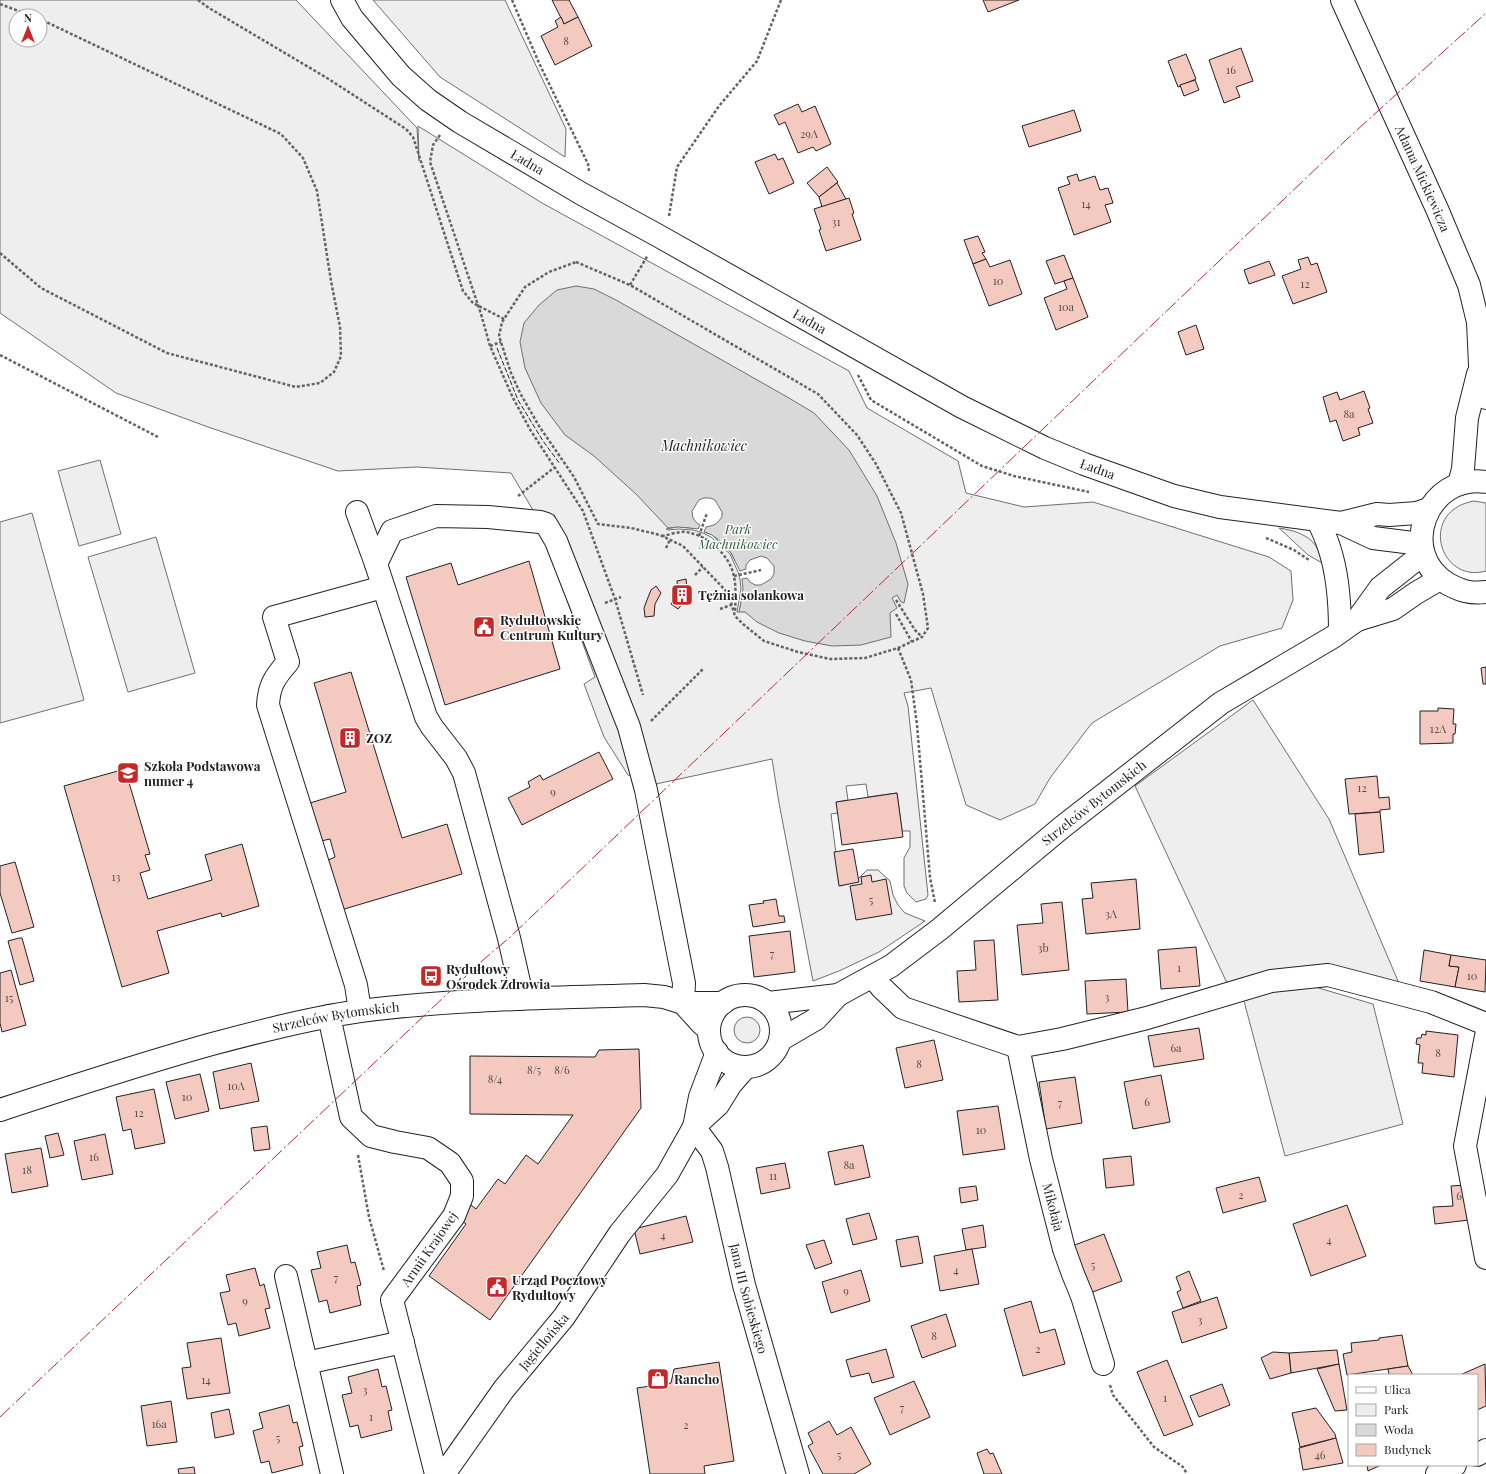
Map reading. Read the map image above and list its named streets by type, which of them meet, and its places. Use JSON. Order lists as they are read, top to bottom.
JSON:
{
  "streets": {
    "street": [
      "Ładna",
      "Adama Mickiewicza",
      "Strzelców Bytomskich",
      "Mikołaja",
      "Armii Krajowej",
      "Jana III Sobieskiego",
      "Jagiellońska"
    ]
  },
  "crossings": [
    ["Ładna", "Strzelców Bytomskich"],
    ["Jana III Sobieskiego", "Jagiellońska"]
  ],
  "water": ["Machnikowiec"],
  "parks": ["Park Machnikowiec"],
  "places": {
    "building": ["Tężnia solankowa", "ZOZ"],
    "public building": ["Rydułtowskie Centrum Kultury", "Urząd Pocztowy Rydułtowy"],
    "school or university": ["Szkoła Podstawowa numer 4"],
    "bus stop": ["Rydułtowy Ośrodek Zdrowia"],
    "shop": ["Rancho"]
  },
  "house_numbers": [
    "8",
    "16",
    "29A",
    "14",
    "31",
    "10",
    "12",
    "10a",
    "8a",
    "12A",
    "12",
    "9",
    "13",
    "5",
    "3A",
    "3b",
    "7",
    "1",
    "10",
    "3",
    "15",
    "6a",
    "8",
    "8",
    "8/5",
    "8/6",
    "8/4",
    "10A",
    "10",
    "6",
    "7",
    "12",
    "10",
    "16",
    "8a",
    "18",
    "11",
    "2",
    "6",
    "4",
    "4",
    "5",
    "4",
    "7",
    "9",
    "9",
    "3",
    "8",
    "2",
    "14",
    "3",
    "1",
    "7",
    "1",
    "16a",
    "2",
    "5",
    "5",
    "46"
  ],
  "legend": [
    "Ulica",
    "Park",
    "Woda",
    "Budynek"
  ],
  "north": "top"
}
